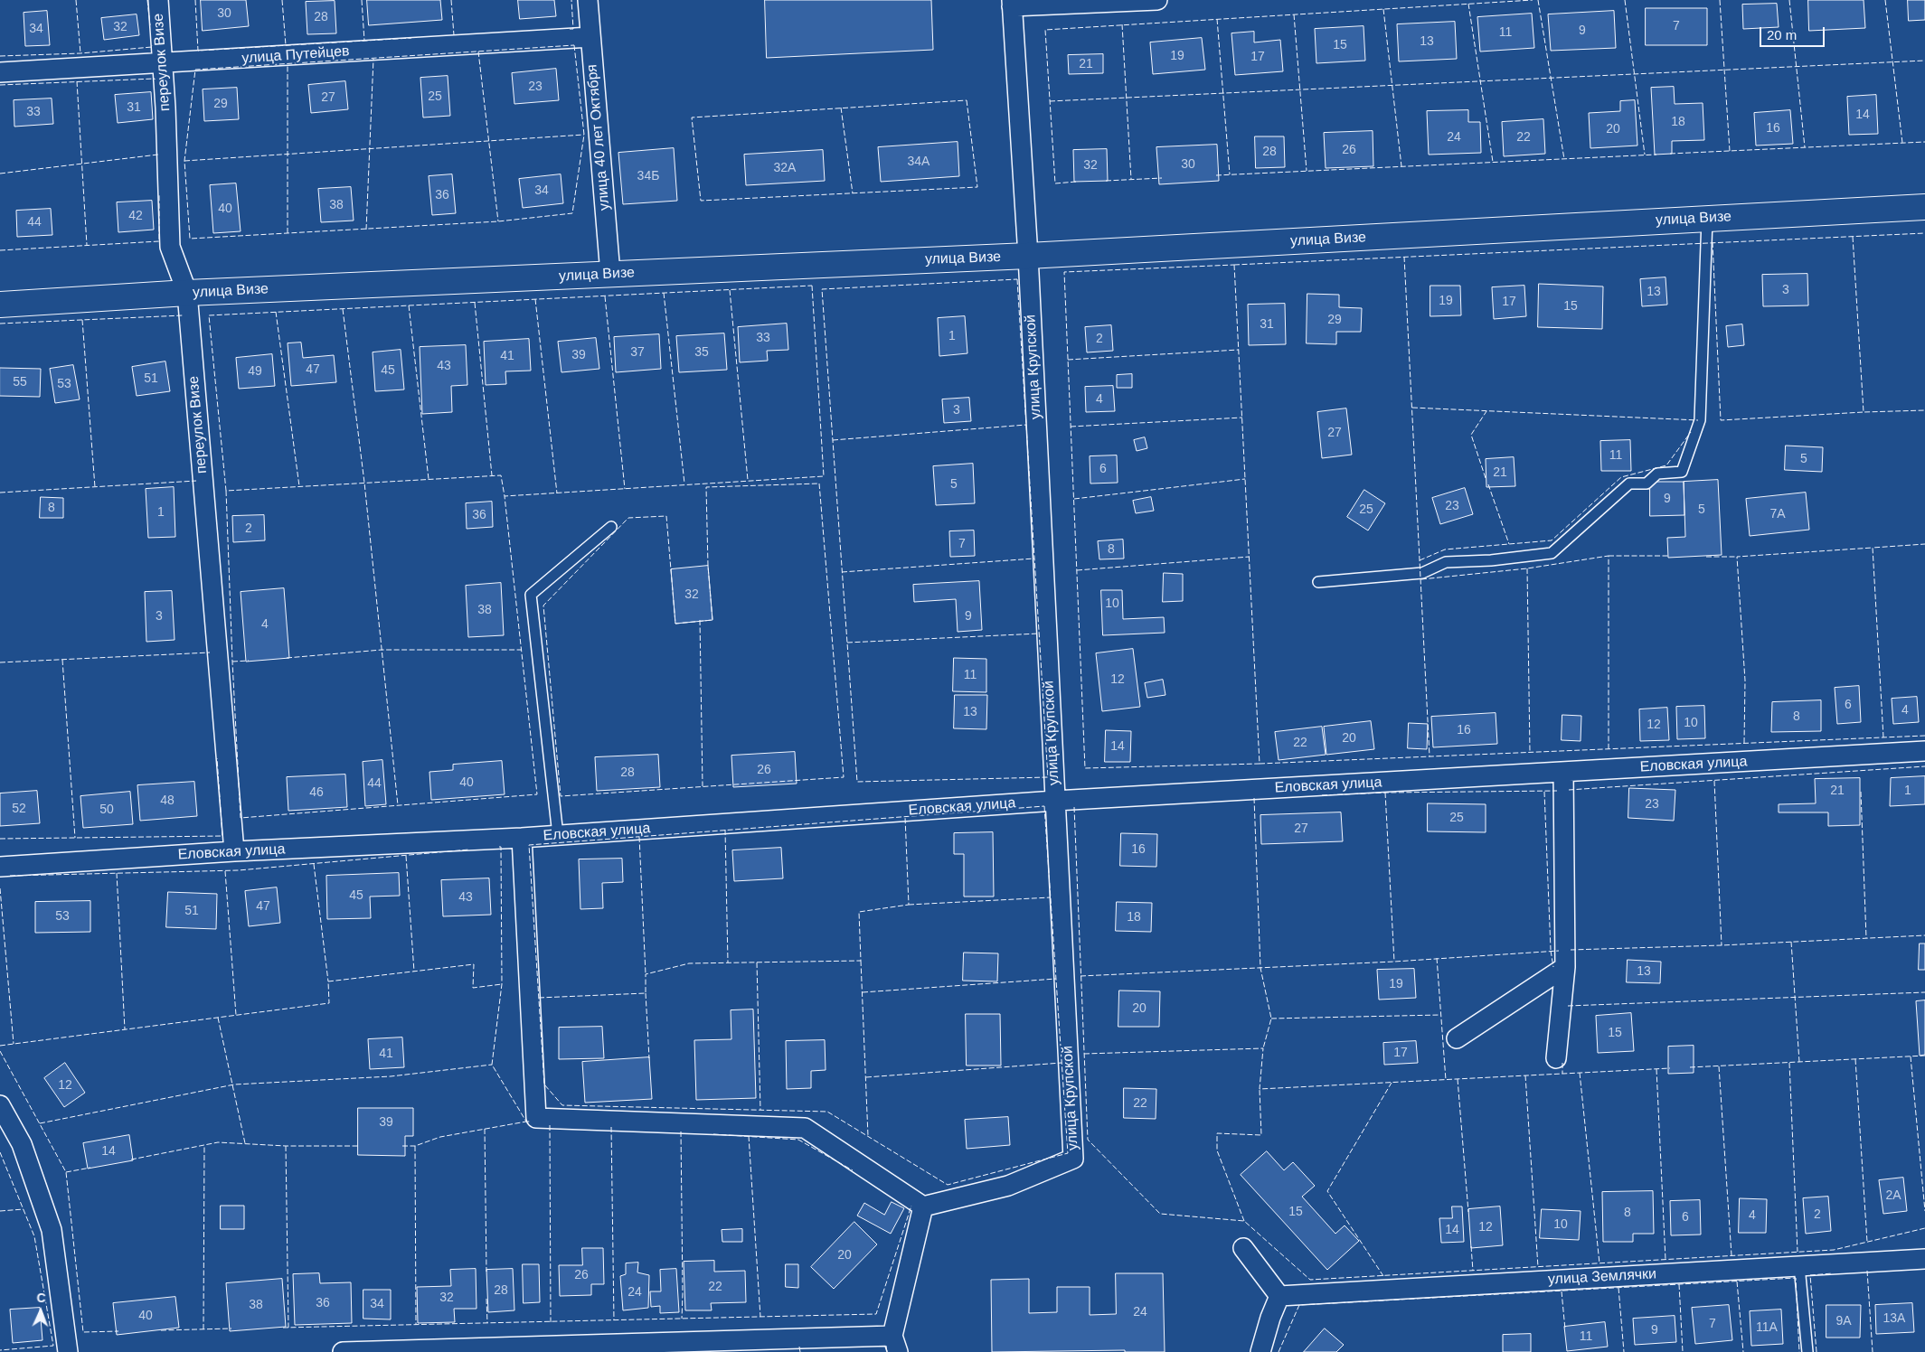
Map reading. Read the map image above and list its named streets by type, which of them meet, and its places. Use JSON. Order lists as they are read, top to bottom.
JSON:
{
  "streets": {
    "street": [
      "улица Путейцев",
      "переулок Визе",
      "улица 40 лет Октября",
      "улица Визе",
      "улица Крупской",
      "Еловская улица",
      "улица Землячки"
    ]
  },
  "crossings": [
    ["улица Путейцев", "переулок Визе"],
    ["улица Путейцев", "улица 40 лет Октября"],
    ["переулок Визе", "улица Визе"],
    ["переулок Визе", "Еловская улица"],
    ["улица 40 лет Октября", "улица Визе"],
    ["улица Визе", "улица Крупской"],
    ["улица Крупской", "Еловская улица"]
  ],
  "house_numbers": [
    "30",
    "28",
    "7",
    "32",
    "34",
    "9",
    "11",
    "13",
    "15",
    "19",
    "17",
    "21",
    "23",
    "25",
    "27",
    "29",
    "31",
    "33",
    "14",
    "18",
    "16",
    "20",
    "24",
    "22",
    "26",
    "28",
    "34А",
    "30",
    "32",
    "32А",
    "34Б",
    "34",
    "36",
    "38",
    "40",
    "42",
    "44",
    "3",
    "13",
    "19",
    "17",
    "15",
    "29",
    "31",
    "1",
    "33",
    "2",
    "37",
    "35",
    "39",
    "41",
    "43",
    "47",
    "45",
    "49",
    "51",
    "55",
    "53",
    "4",
    "3",
    "27",
    "11",
    "5",
    "6",
    "21",
    "5",
    "9",
    "23",
    "8",
    "25",
    "5",
    "1",
    "7А",
    "36",
    "2",
    "7",
    "8",
    "32",
    "10",
    "38",
    "3",
    "9",
    "4",
    "11",
    "12",
    "6",
    "4",
    "13",
    "8",
    "10",
    "12",
    "16",
    "20",
    "22",
    "14",
    "26",
    "28",
    "40",
    "44",
    "21",
    "1",
    "46",
    "48",
    "23",
    "52",
    "50",
    "25",
    "27",
    "16",
    "45",
    "43",
    "47",
    "51",
    "53",
    "18",
    "13",
    "19",
    "20",
    "15",
    "17",
    "41",
    "12",
    "22",
    "39",
    "14",
    "2А",
    "15",
    "8",
    "2",
    "4",
    "6",
    "10",
    "12",
    "14",
    "20",
    "26",
    "22",
    "28",
    "24",
    "32",
    "36",
    "34",
    "38",
    "24",
    "40",
    "13А",
    "9А",
    "7",
    "11А",
    "9",
    "11"
  ],
  "scale_bar": "20 m",
  "north": "top"
}
